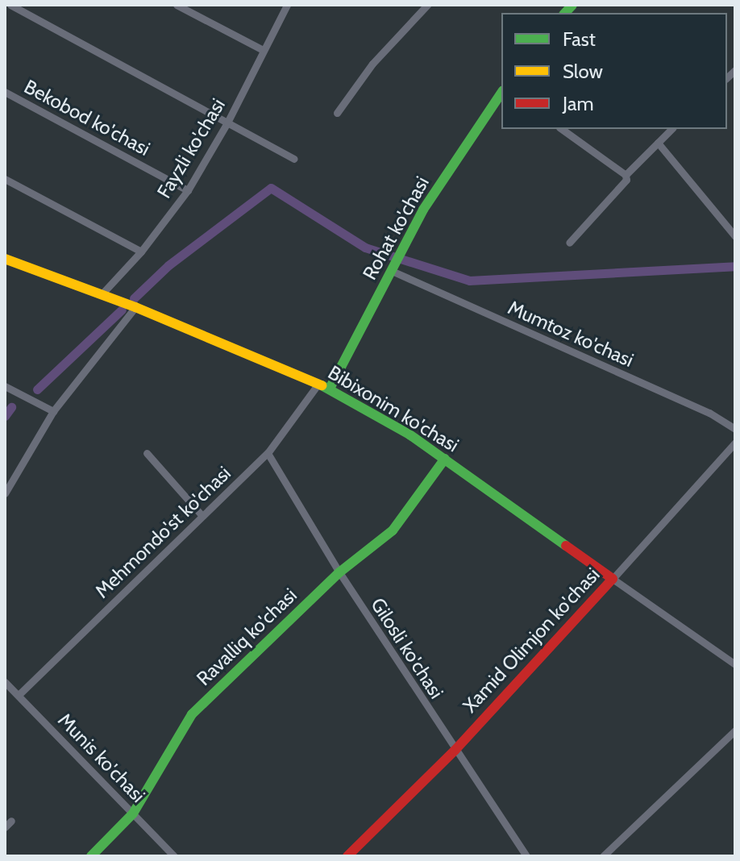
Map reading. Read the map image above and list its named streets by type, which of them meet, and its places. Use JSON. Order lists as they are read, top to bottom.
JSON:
{
  "streets": {
    "main road": [
      "Rohat ko'chasi",
      "Bibixonim ko'chasi",
      "Ravalliq ko'chasi",
      "Xamid Olimjon ko'chasi"
    ],
    "street": [
      "Bekobod ko'chasi",
      "Fayzli ko'chasi",
      "Mumtoz ko'chasi",
      "Mehmondo'st ko'chasi",
      "Gilosli ko'chasi",
      "Munis ko'chasi"
    ]
  },
  "crossings": [
    ["Bekobod ko'chasi", "Fayzli ko'chasi"],
    ["Fayzli ko'chasi", "Bibixonim ko'chasi"],
    ["Rohat ko'chasi", "Mumtoz ko'chasi"],
    ["Rohat ko'chasi", "Bibixonim ko'chasi"],
    ["Bibixonim ko'chasi", "Mehmondo'st ko'chasi"],
    ["Bibixonim ko'chasi", "Ravalliq ko'chasi"],
    ["Bibixonim ko'chasi", "Xamid Olimjon ko'chasi"],
    ["Mehmondo'st ko'chasi", "Gilosli ko'chasi"],
    ["Mehmondo'st ko'chasi", "Munis ko'chasi"],
    ["Ravalliq ko'chasi", "Gilosli ko'chasi"],
    ["Ravalliq ko'chasi", "Munis ko'chasi"],
    ["Xamid Olimjon ko'chasi", "Gilosli ko'chasi"]
  ],
  "legend": ["Fast", "Slow", "Jam"]
}
